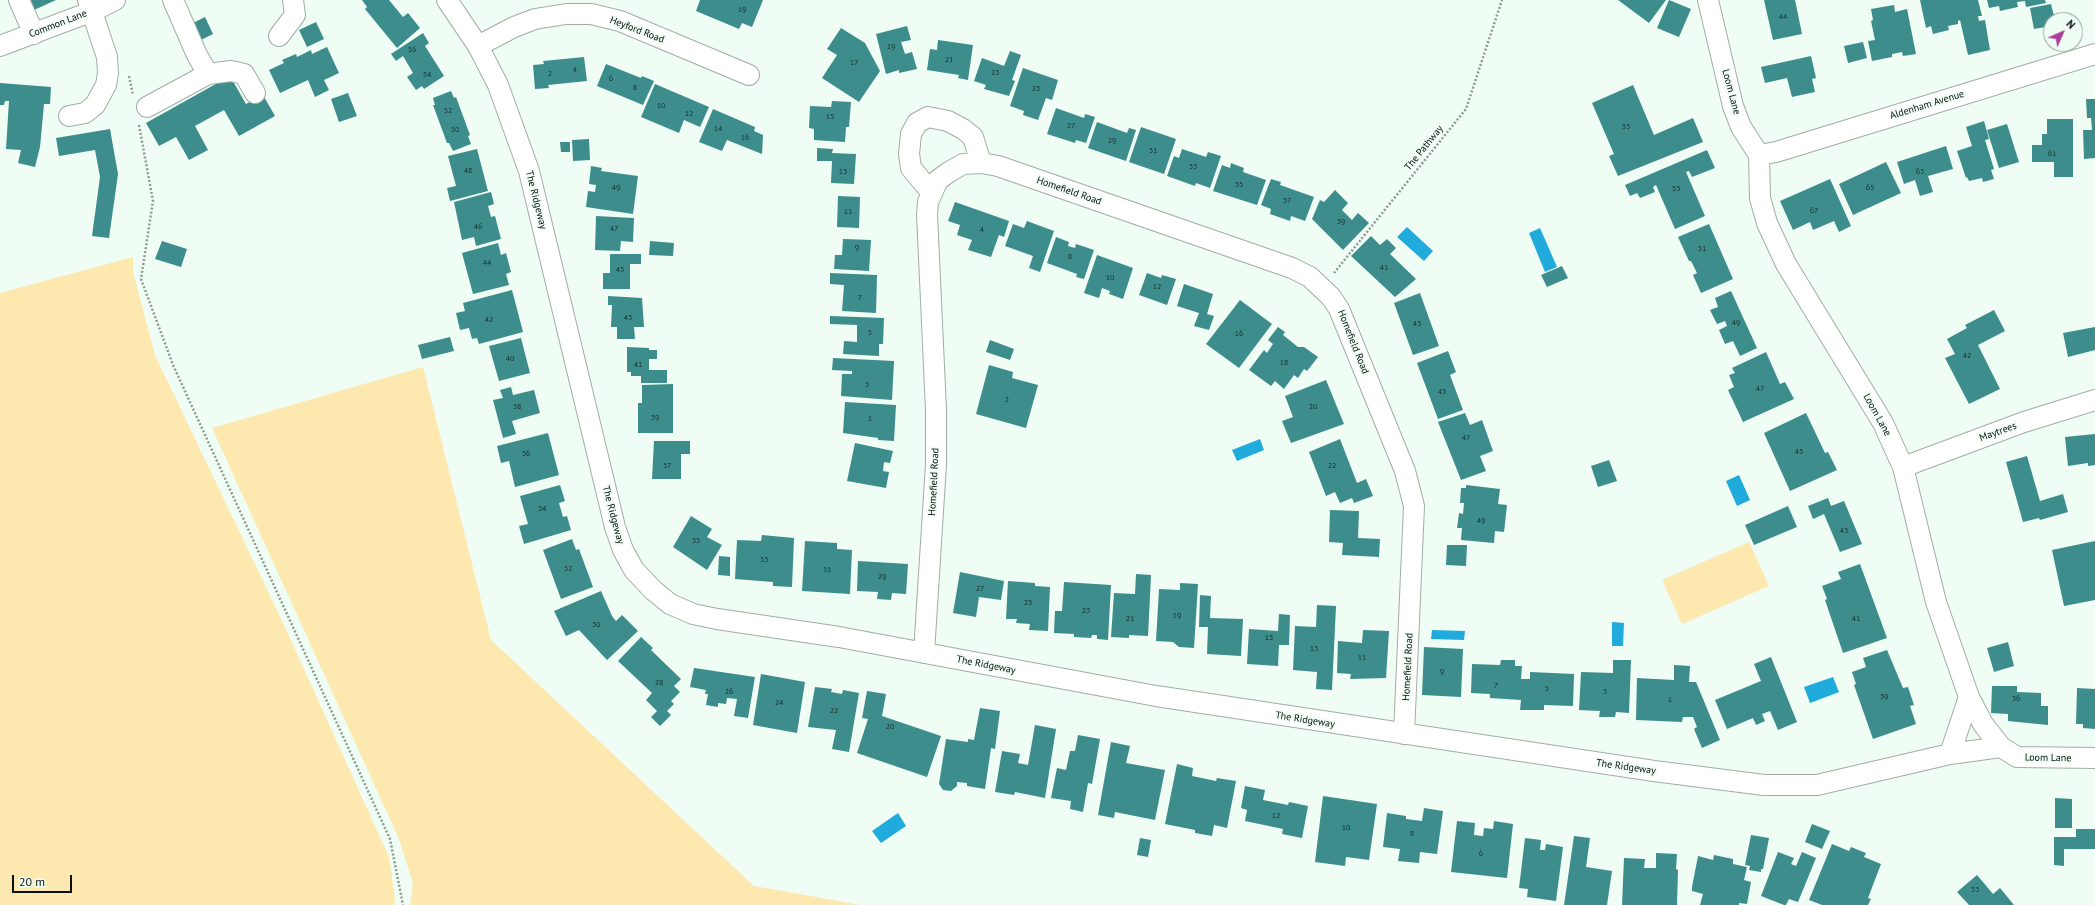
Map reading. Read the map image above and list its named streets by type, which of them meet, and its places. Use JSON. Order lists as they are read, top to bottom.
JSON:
{
  "streets": {
    "street": [
      "Common Lane",
      "Heyford Road",
      "Loom Lane",
      "Aldenham Avenue",
      "Homefield Road",
      "The Ridgeway",
      "Maytrees"
    ],
    "path": ["The Pathway"]
  },
  "crossings": [
    ["Heyford Road", "The Ridgeway"],
    ["Loom Lane", "Aldenham Avenue"],
    ["Loom Lane", "The Ridgeway"],
    ["Loom Lane", "Maytrees"],
    ["The Pathway", "Homefield Road"],
    ["Homefield Road", "The Ridgeway"]
  ],
  "house_numbers": [
    "19",
    "44",
    "19",
    "56",
    "21",
    "17",
    "4",
    "23",
    "2",
    "54",
    "6",
    "8",
    "25",
    "10",
    "52",
    "12",
    "15",
    "27",
    "55",
    "14",
    "50",
    "16",
    "29",
    "31",
    "61",
    "33",
    "48",
    "13",
    "63",
    "35",
    "49",
    "65",
    "53",
    "37",
    "67",
    "11",
    "39",
    "46",
    "47",
    "4",
    "9",
    "51",
    "8",
    "44",
    "41",
    "45",
    "10",
    "12",
    "7",
    "43",
    "42",
    "49",
    "43",
    "5",
    "16",
    "42",
    "40",
    "18",
    "41",
    "3",
    "47",
    "45",
    "2",
    "38",
    "20",
    "39",
    "1",
    "47",
    "45",
    "36",
    "37",
    "22",
    "34",
    "49",
    "43",
    "35",
    "33",
    "32",
    "31",
    "29",
    "27",
    "25",
    "23",
    "19",
    "21",
    "41",
    "30",
    "15",
    "13",
    "11",
    "9",
    "28",
    "7",
    "5",
    "26",
    "3",
    "39",
    "36",
    "1",
    "24",
    "22",
    "20",
    "12",
    "10",
    "8",
    "6",
    "33"
  ],
  "scale_bar": "20 m",
  "north": "top right"
}
